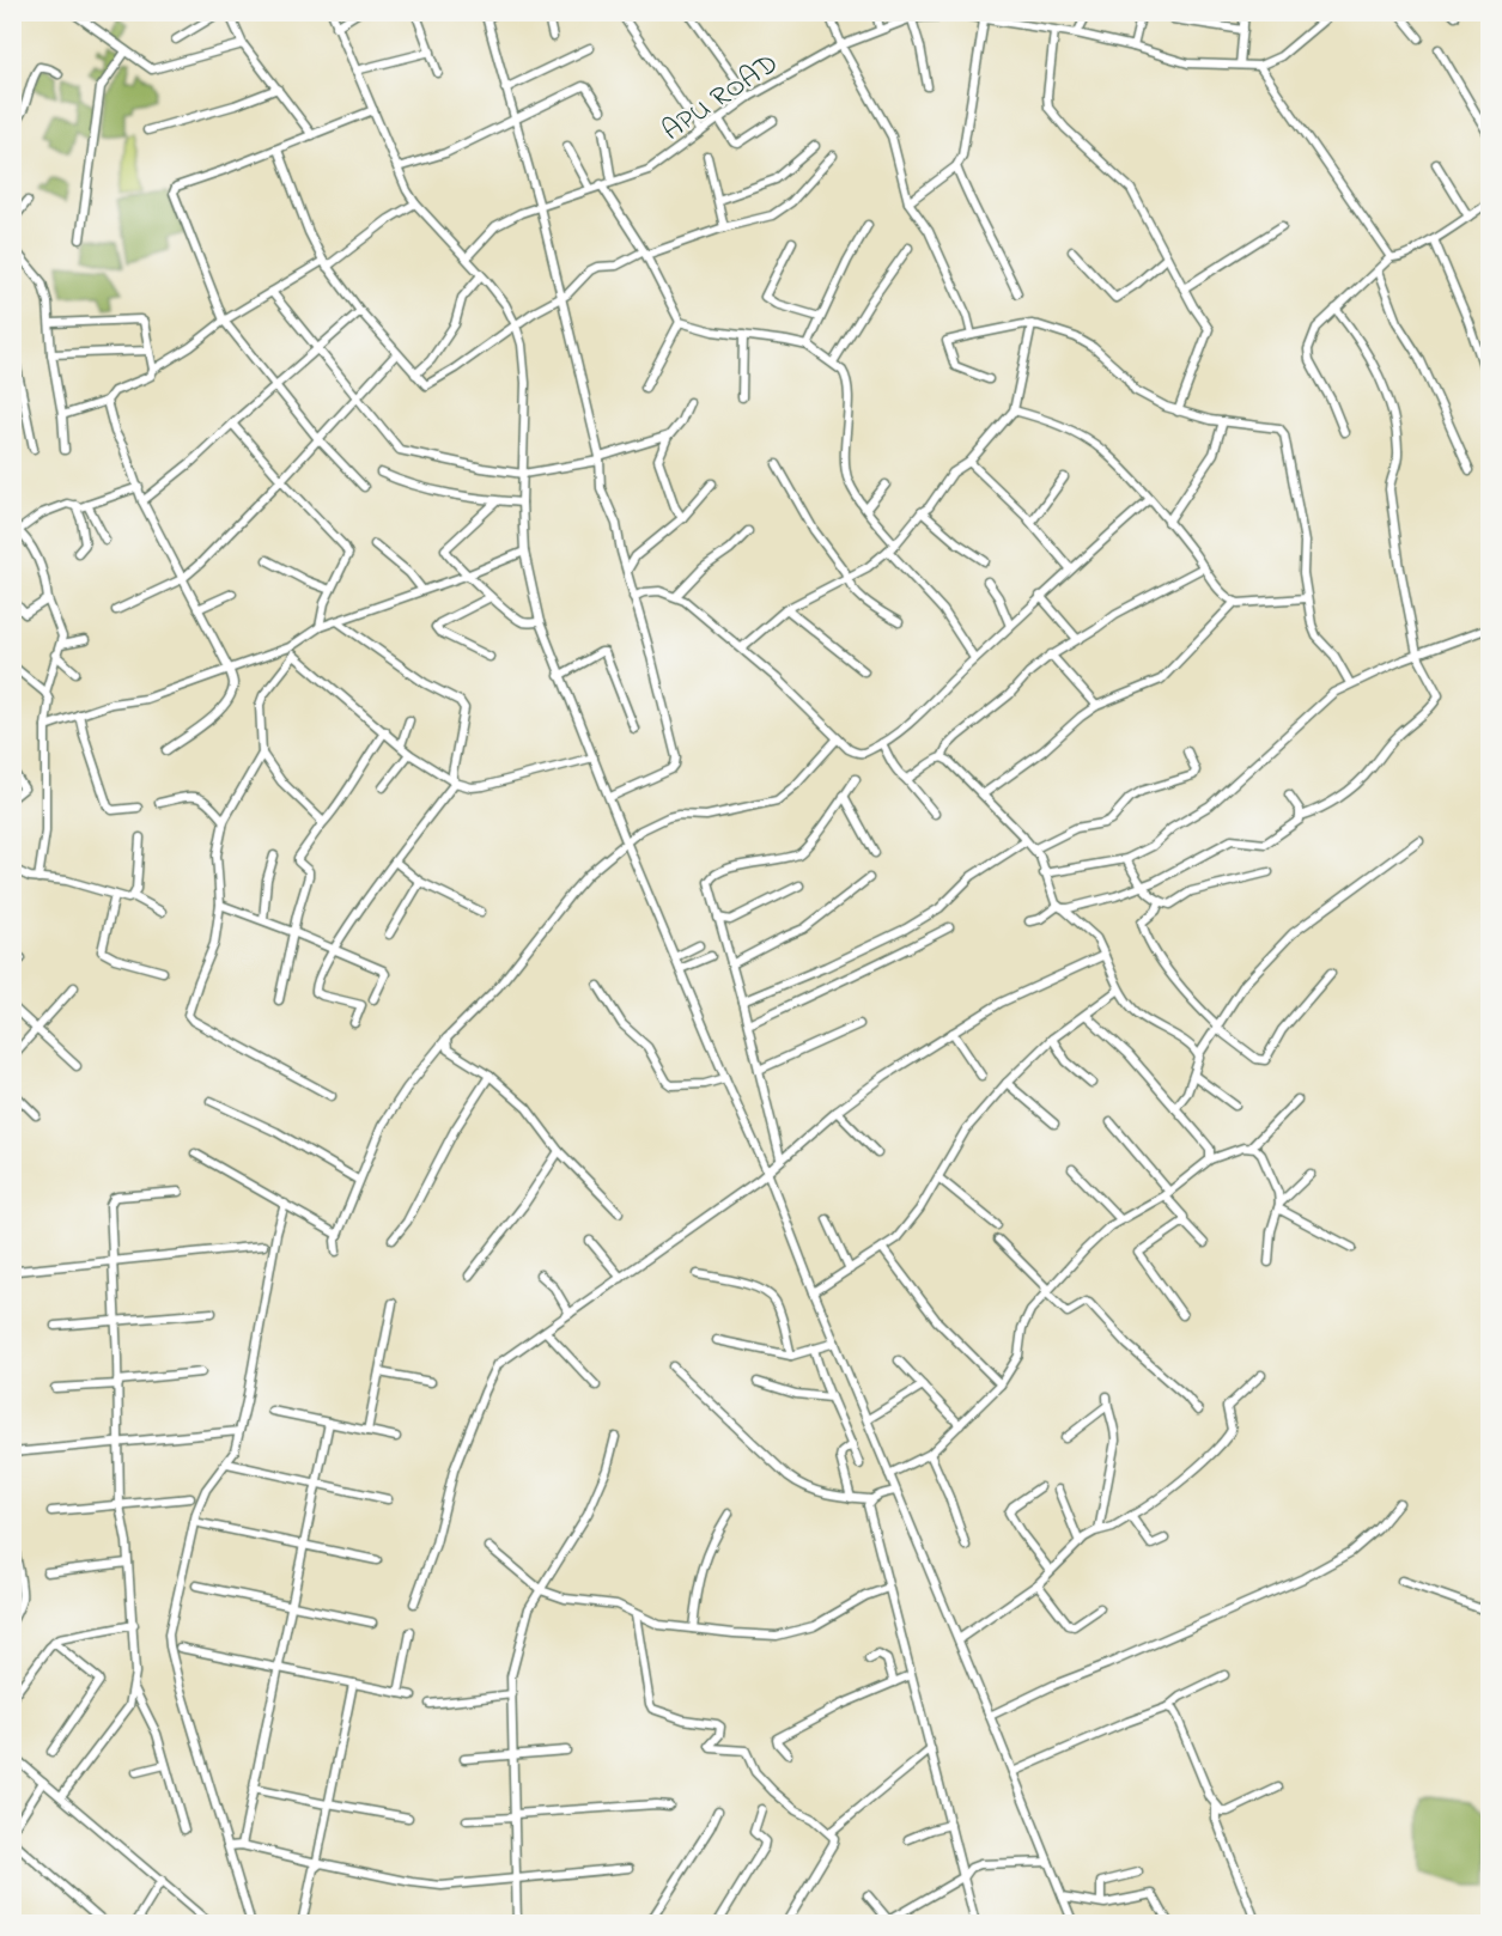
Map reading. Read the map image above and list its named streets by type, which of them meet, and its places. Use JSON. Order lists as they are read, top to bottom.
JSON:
{
  "streets": {
    "street": ["APU ROAD"]
  }
}
